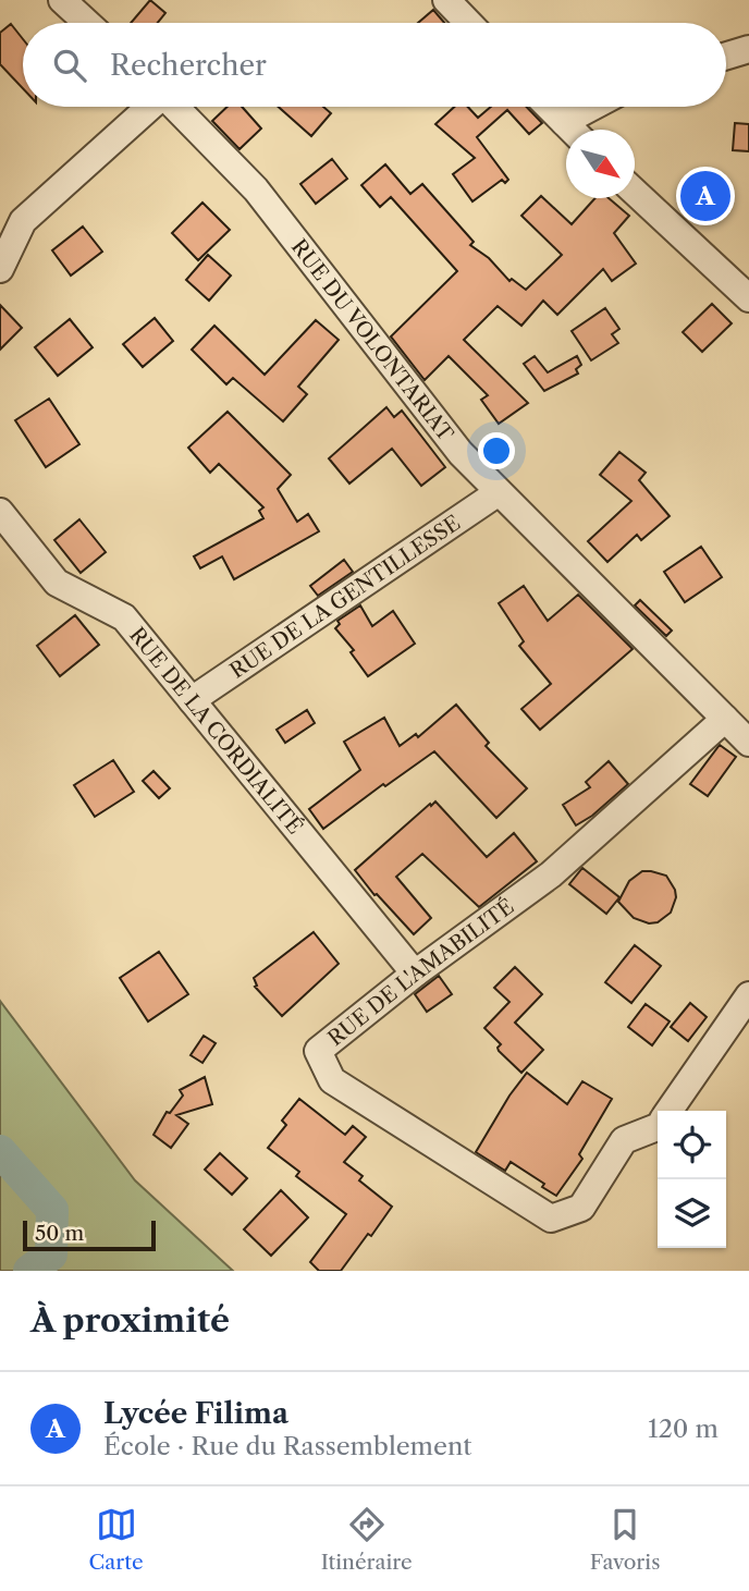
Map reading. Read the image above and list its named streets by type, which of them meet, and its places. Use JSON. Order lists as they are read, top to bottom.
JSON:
{
  "streets": {
    "street": [
      "RUE DU VOLONTARIAT",
      "RUE DE LA GENTILLESSE",
      "RUE DE LA CORDIALITÉ",
      "RUE DE L'AMABILITÉ"
    ]
  },
  "crossings": [
    ["RUE DU VOLONTARIAT", "RUE DE LA GENTILLESSE"],
    ["RUE DU VOLONTARIAT", "RUE DE L'AMABILITÉ"],
    ["RUE DE LA GENTILLESSE", "RUE DE LA CORDIALITÉ"],
    ["RUE DE LA CORDIALITÉ", "RUE DE L'AMABILITÉ"]
  ],
  "scale_bar": "50 m",
  "north": "bottom right",
  "page": {
    "search": "Rechercher",
    "pins": "A",
    "scale": "50 m",
    "heading": "À proximité",
    "list": [
      {
        "mark": "A",
        "name": "Lycée Filima",
        "note": "École · Rue du Rassemblement",
        "value": "120 m"
      }
    ],
    "nav": ["Carte", "Itinéraire", "Favoris"]
  }
}
